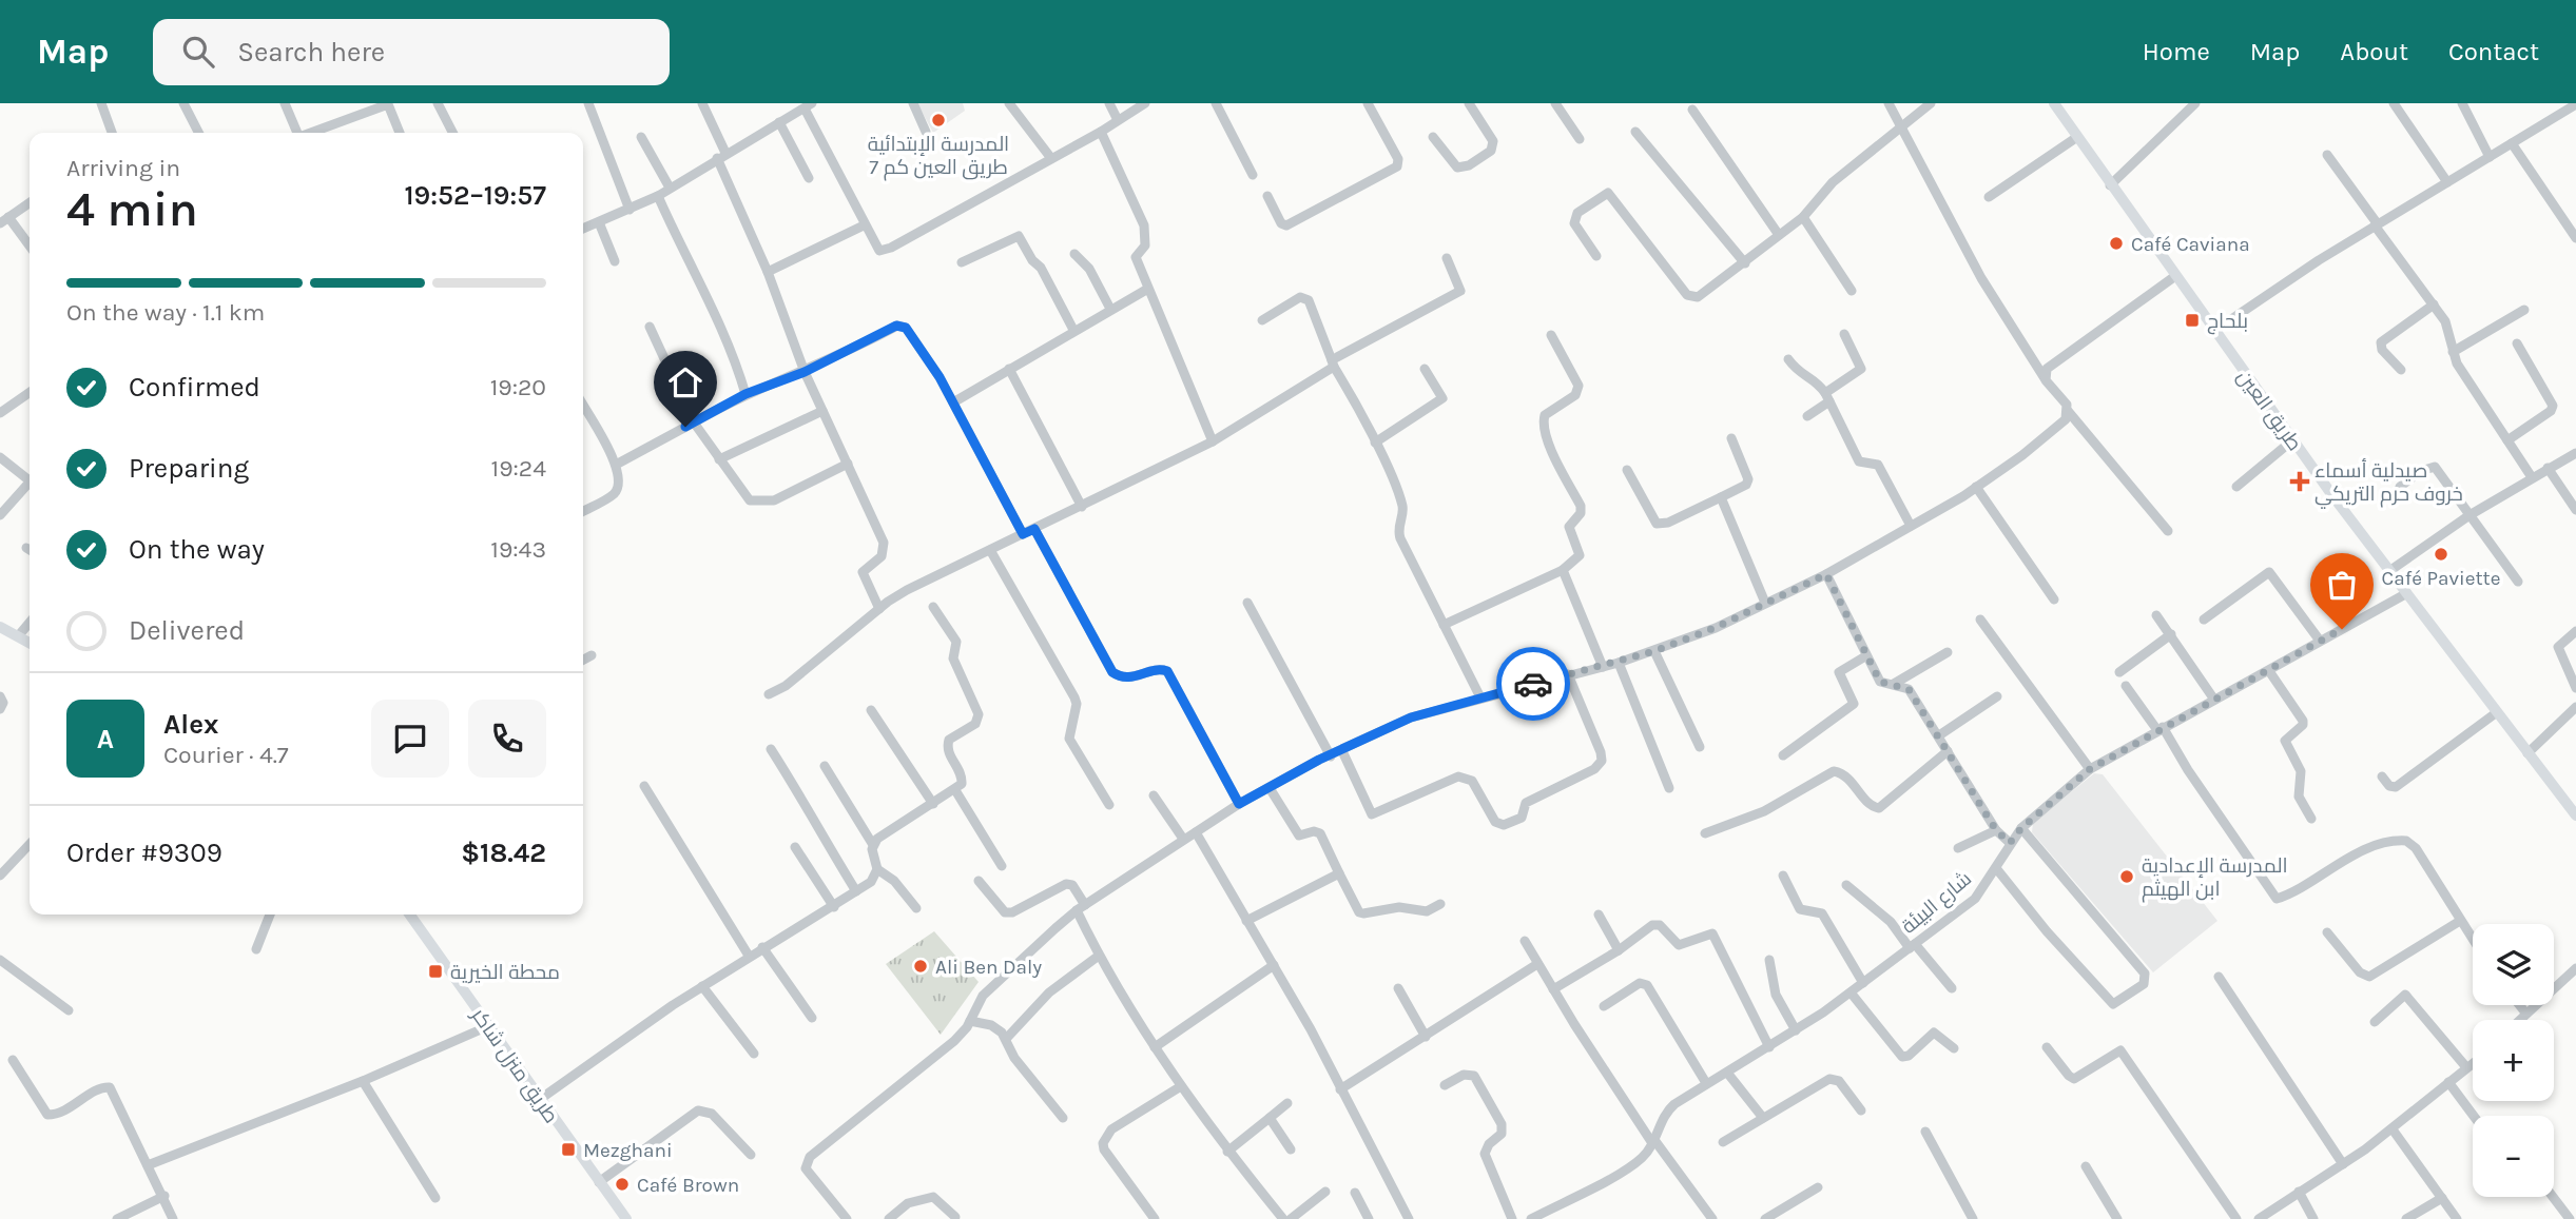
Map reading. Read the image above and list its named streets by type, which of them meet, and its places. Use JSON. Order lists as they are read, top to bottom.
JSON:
{
  "streets": {
    "main road": ["طريق العين", "طريق منزل شاكر"],
    "street": ["شارع البيئة"]
  },
  "crossings": [
    ["طريق العين", "شارع البيئة"]
  ],
  "places": {
    "other": [
      "المدرسة الإبتدائية طريق العين كم 7",
      "Café Caviana",
      "Café Paviette",
      "المدرسة الإعدادية ابن الهيثم",
      "Ali Ben Daly",
      "Café Brown"
    ],
    "transit": ["بلحاج", "محطة الخيرية", "Mezghani"],
    "health": ["صيدلية أسماء خروف حرم التريكي"]
  },
  "page": {
    "header": "Map",
    "search": "Search here",
    "nav": [
      "Home",
      "Map",
      "About",
      "Contact"
    ],
    "heading": ["4 min", "Arriving in", "19:52–19:57"],
    "panel": [
      "Alex",
      "Courier · 4.7",
      "Order #9309",
      "$18.42"
    ],
    "bar": "On the way · 1.1 km",
    "list": [
      ["Confirmed", "19:20"],
      ["Preparing", "19:24"],
      ["On the way", "19:43"],
      "Delivered"
    ],
    "round": "A",
    "map_buttons": ["+", "−"]
  }
}
